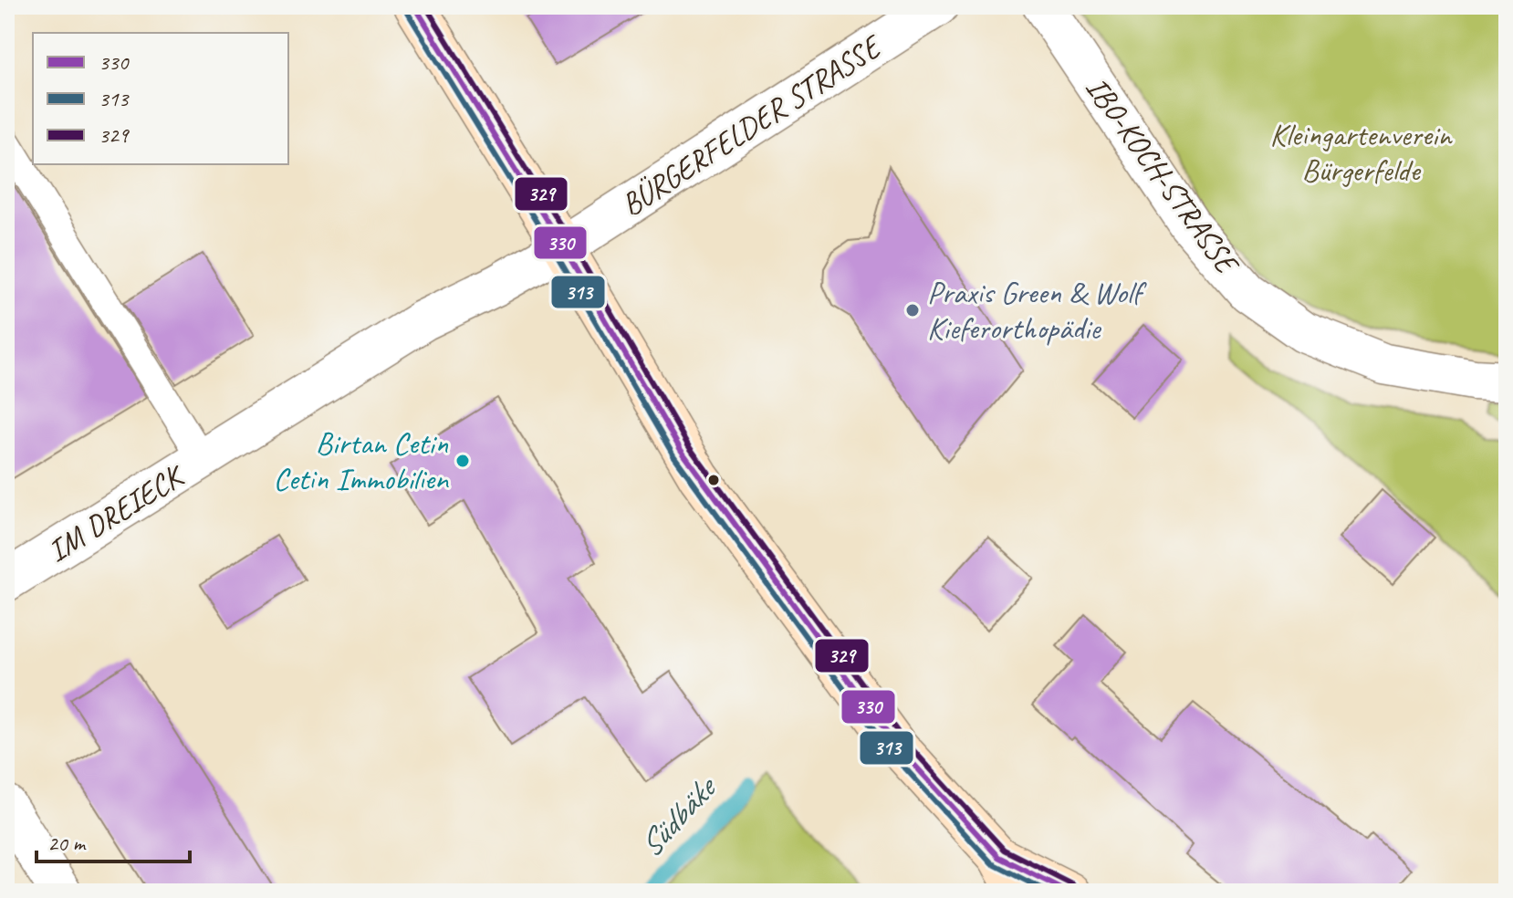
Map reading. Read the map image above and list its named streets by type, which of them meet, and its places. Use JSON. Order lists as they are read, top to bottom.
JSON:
{
  "streets": {
    "street": ["BÜRGERFELDER STRASSE", "IBO-KOCH-STRASSE", "IM DREIECK"]
  },
  "crossings": [
    ["BÜRGERFELDER STRASSE", "IM DREIECK"]
  ],
  "water": ["Südbäke"],
  "parks": ["Kleingartenverein Bürgerfelde"],
  "places": ["Praxis Green & Wolf Kieferorthopädie", "Birtan Cetin Cetin Immobilien"],
  "lines": ["transit line 330", "transit line 329", "transit line 313"],
  "legend": ["330", "313", "329"],
  "scale_bar": "20 m"
}
